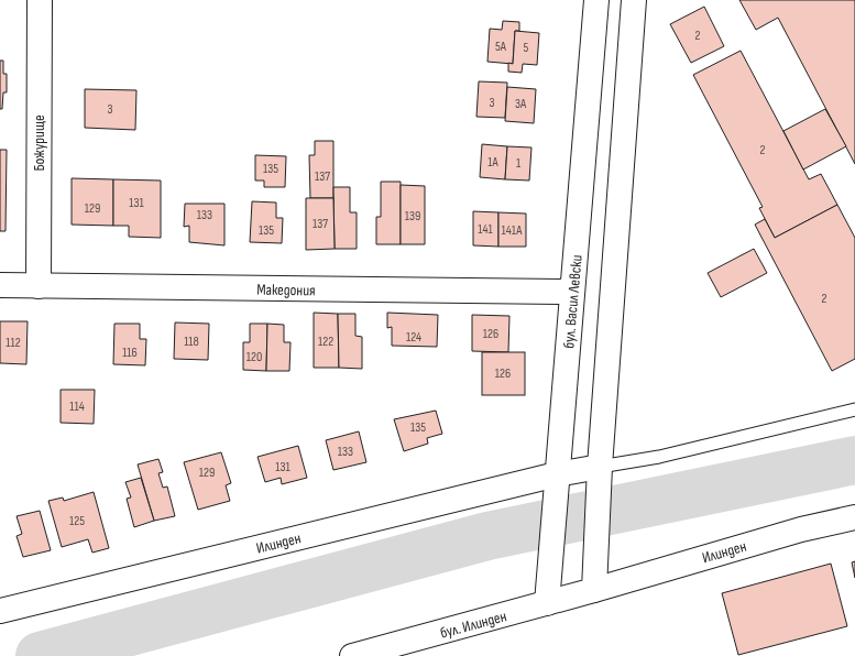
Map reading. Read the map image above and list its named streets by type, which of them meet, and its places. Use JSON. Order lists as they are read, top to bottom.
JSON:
{
  "streets": {
    "main road": [
      "Божурище",
      "Македония",
      "бул. Васил Левски",
      "Илинден",
      "бул. Илинден"
    ]
  },
  "crossings": [
    ["Божурище", "Македония"],
    ["Македония", "бул. Васил Левски"],
    ["бул. Васил Левски", "Илинден"],
    ["бул. Васил Левски", "бул. Илинден"],
    ["Илинден", "бул. Илинден"]
  ],
  "house_numbers": [
    "2",
    "5А",
    "5",
    "3",
    "3А",
    "3",
    "2",
    "1А",
    "1",
    "135",
    "137",
    "131",
    "129",
    "133",
    "139",
    "137",
    "141",
    "135",
    "141А",
    "2",
    "126",
    "124",
    "118",
    "122",
    "112",
    "116",
    "120",
    "126",
    "114",
    "135",
    "133",
    "131",
    "129",
    "125"
  ]
}
